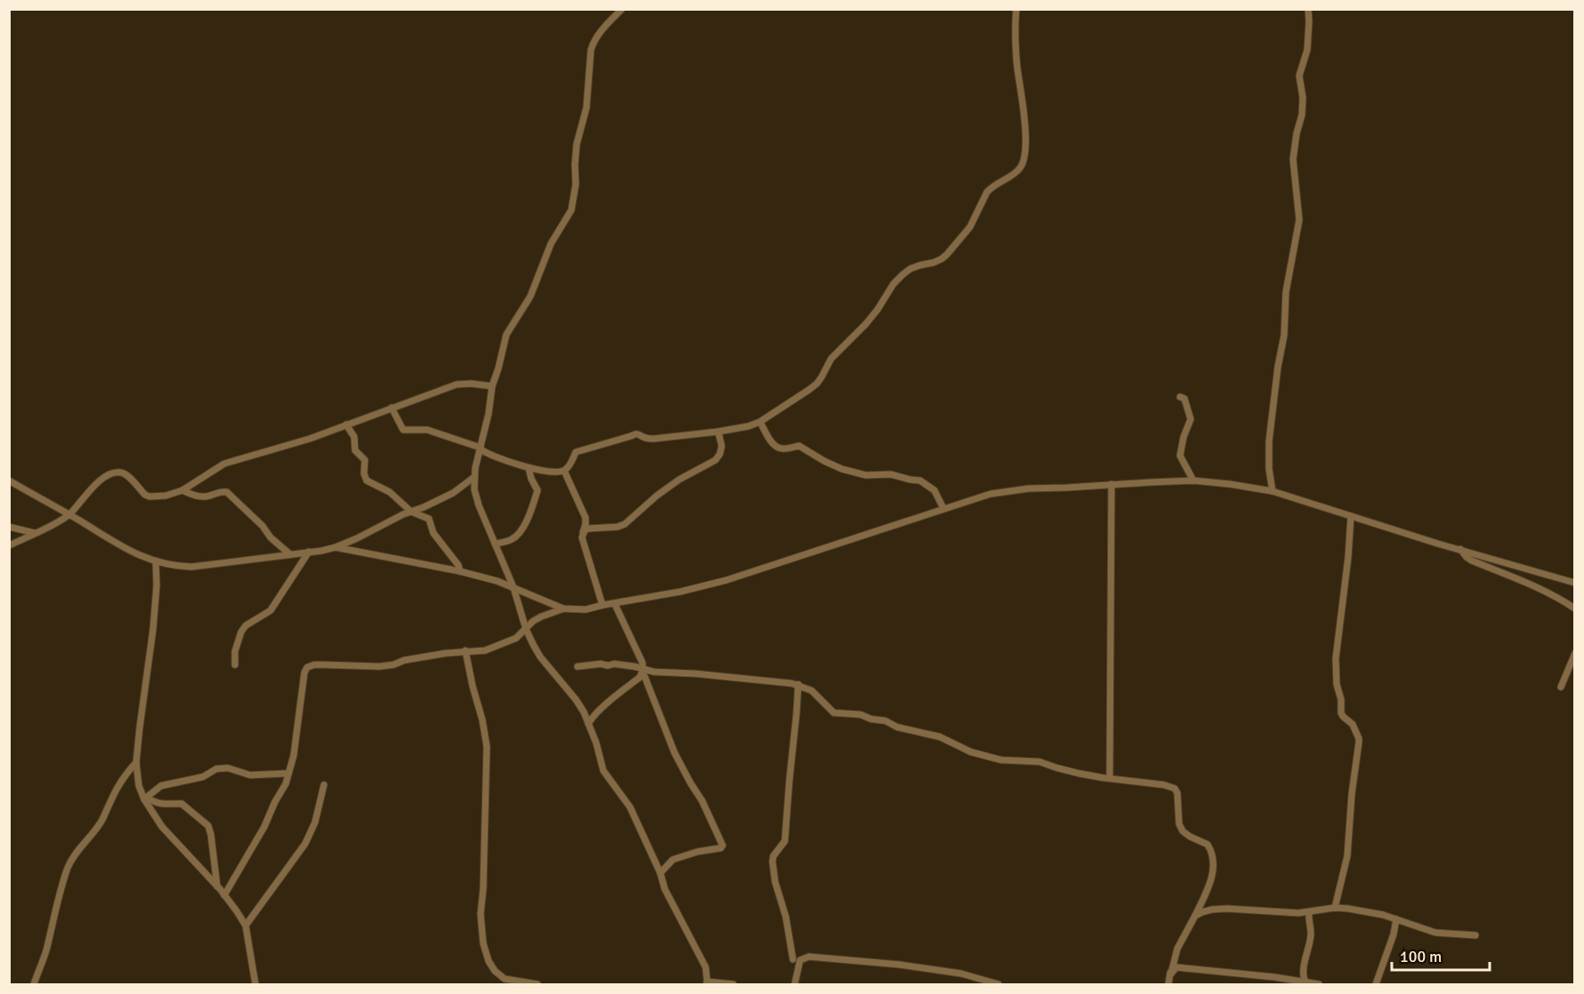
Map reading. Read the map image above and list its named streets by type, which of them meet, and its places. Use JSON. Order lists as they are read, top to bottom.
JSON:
{
  "scale_bar": "100 m"
}
